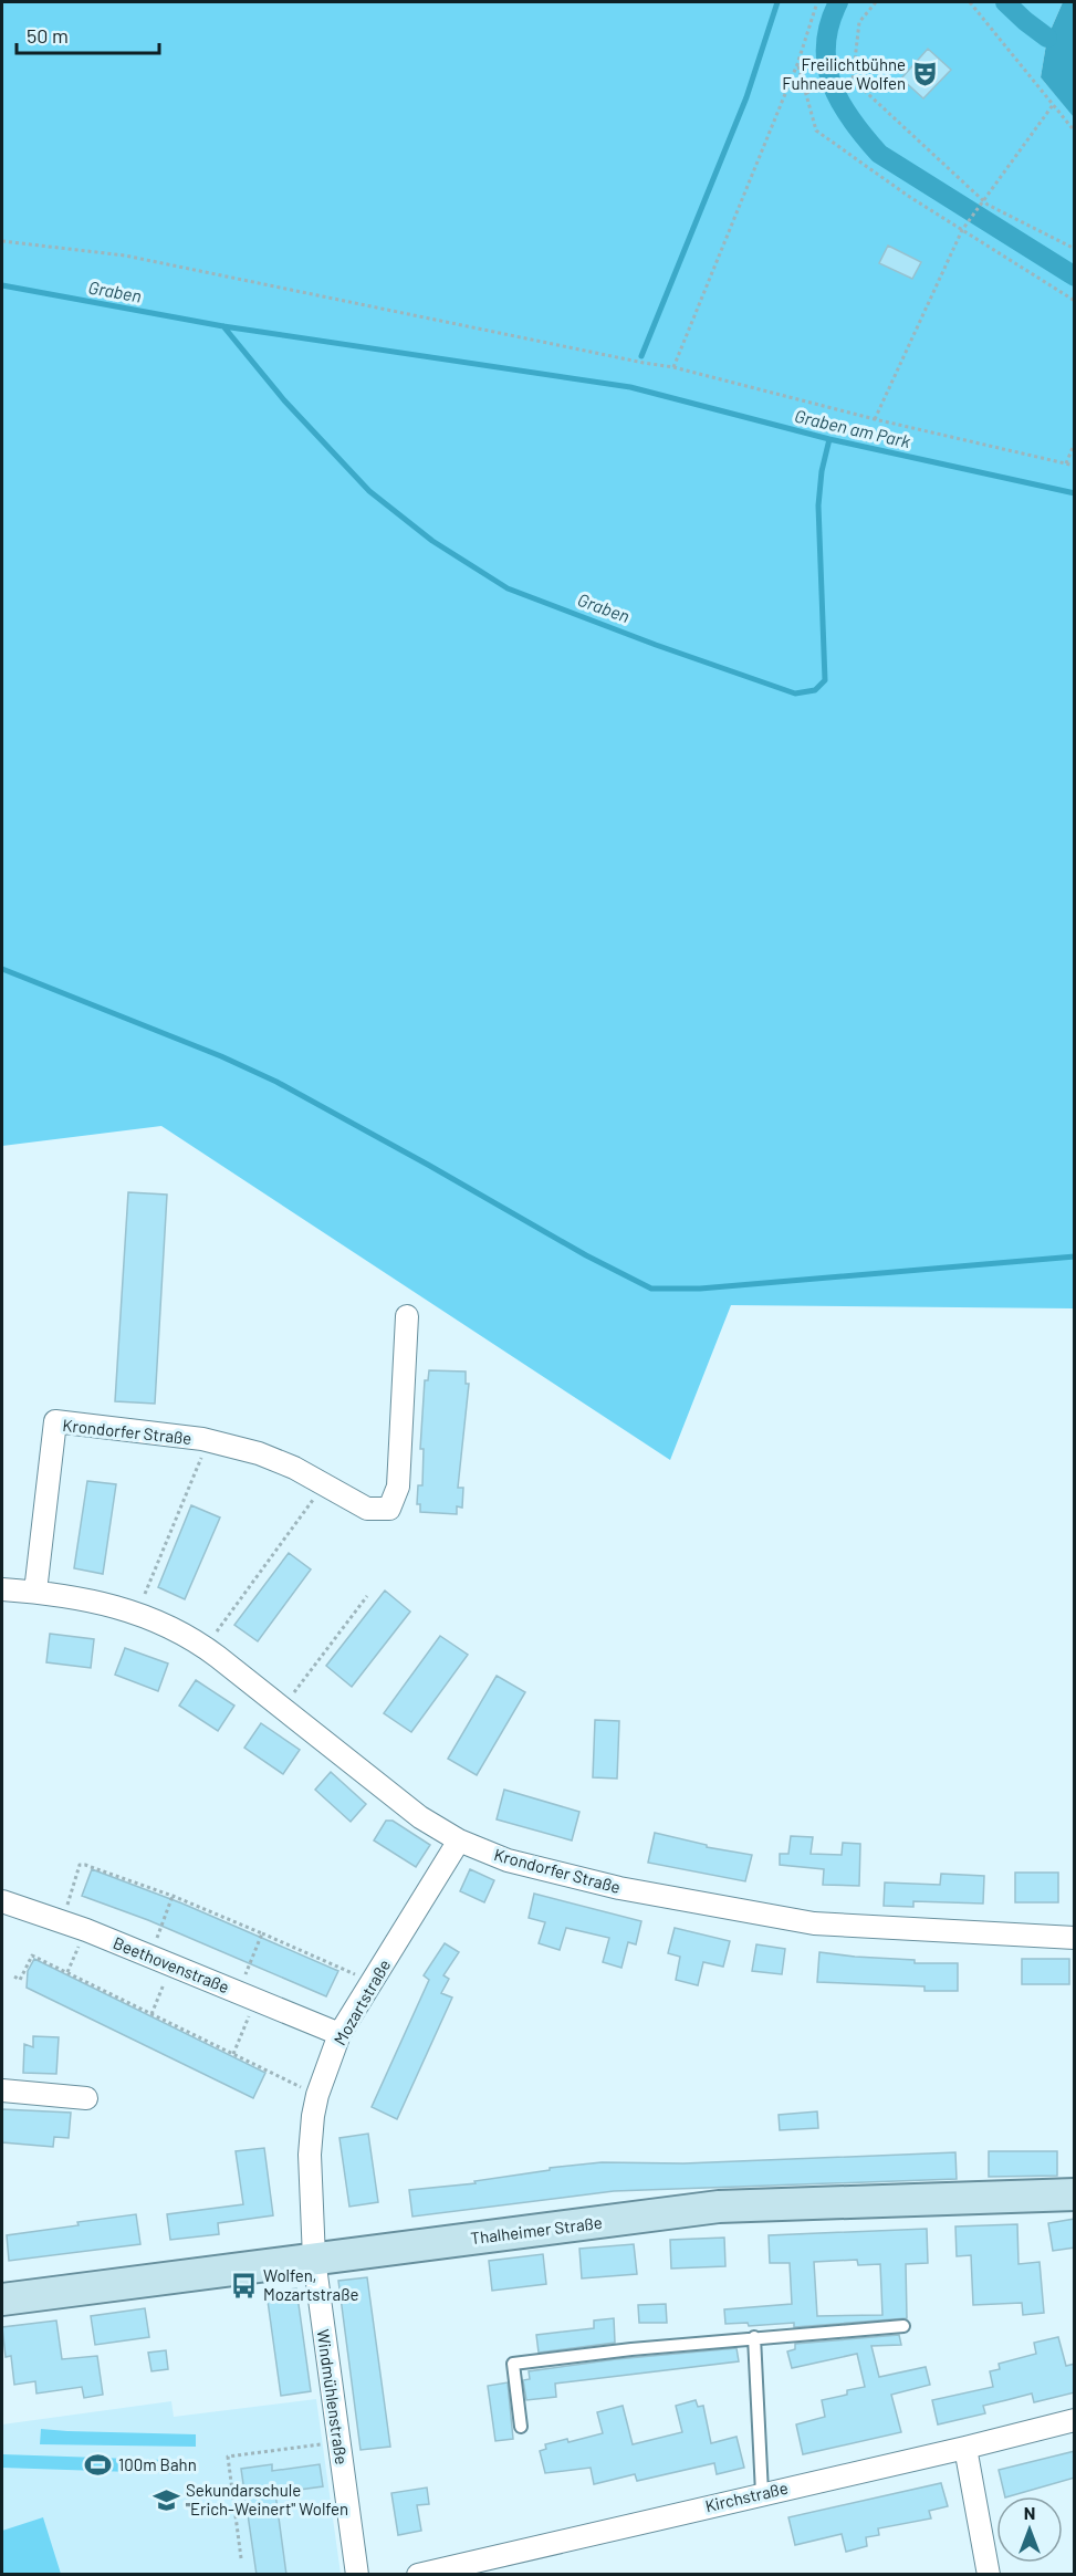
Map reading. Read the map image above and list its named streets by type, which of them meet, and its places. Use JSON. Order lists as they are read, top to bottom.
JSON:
{
  "streets": {
    "street": [
      "Krondorfer Straße",
      "Beethovenstraße",
      "Mozartstraße",
      "Thalheimer Straße",
      "Windmühlenstraße",
      "Kirchstraße"
    ]
  },
  "crossings": [
    ["Krondorfer Straße", "Mozartstraße"],
    ["Beethovenstraße", "Mozartstraße"],
    ["Mozartstraße", "Thalheimer Straße"],
    ["Mozartstraße", "Windmühlenstraße"],
    ["Thalheimer Straße", "Windmühlenstraße"]
  ],
  "water": ["Graben", "Graben am Park"],
  "places": {
    "theatre": ["Freilichtbühne Fuhneaue Wolfen"],
    "bus stop": ["Wolfen, Mozartstraße"],
    "sports": ["100m Bahn"],
    "school or university": ["Sekundarschule \"Erich-Weinert\" Wolfen"]
  },
  "scale_bar": "50 m",
  "north": "top"
}
